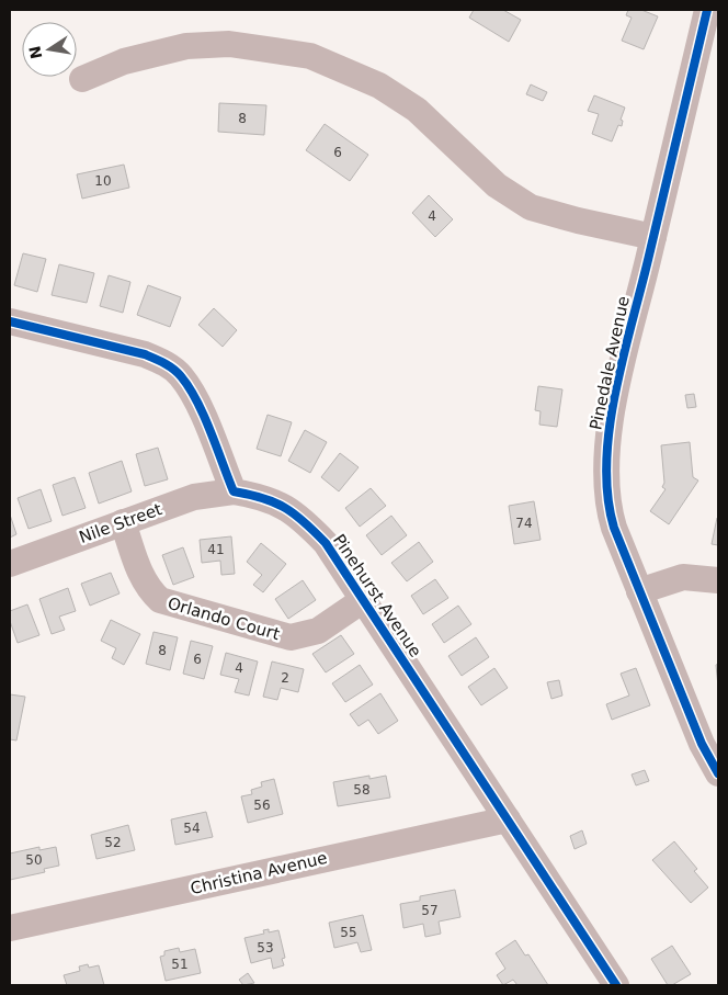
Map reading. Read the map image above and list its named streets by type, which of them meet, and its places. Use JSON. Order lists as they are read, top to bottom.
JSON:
{
  "streets": {
    "street": [
      "Pinedale Avenue",
      "Nile Street",
      "Pinehurst Avenue",
      "Orlando Court",
      "Christina Avenue"
    ]
  },
  "crossings": [
    ["Nile Street", "Pinehurst Avenue"],
    ["Nile Street", "Orlando Court"],
    ["Pinehurst Avenue", "Orlando Court"],
    ["Pinehurst Avenue", "Christina Avenue"]
  ],
  "house_numbers": [
    "8",
    "6",
    "10",
    "4",
    "74",
    "41",
    "8",
    "6",
    "4",
    "2",
    "58",
    "56",
    "54",
    "52",
    "50",
    "57",
    "55",
    "53",
    "51"
  ],
  "north": "left"
}
